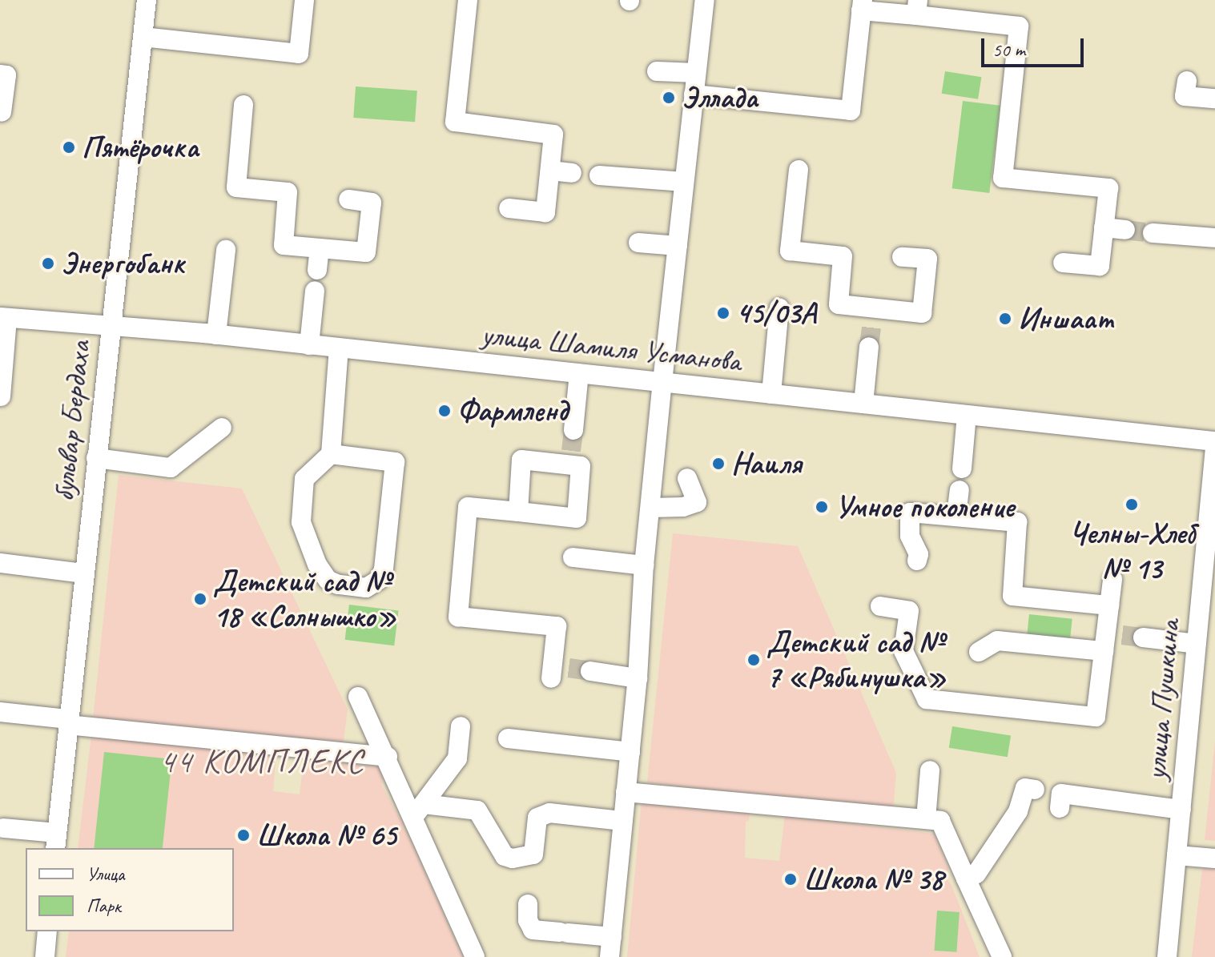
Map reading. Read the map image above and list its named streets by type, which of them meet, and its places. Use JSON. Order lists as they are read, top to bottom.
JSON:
{
  "streets": {
    "street": ["улица Шамиля Усманова", "бульвар Бердаха", "улица Пушкина"]
  },
  "crossings": [
    ["улица Шамиля Усманова", "бульвар Бердаха"]
  ],
  "districts": ["44 КОМПЛЕКС"],
  "places": [
    "Эллада",
    "Пятёрочка",
    "Энергобанк",
    "45/03А",
    "Иншаат",
    "Фармленд",
    "Наиля",
    "Челны-Хлеб № 13",
    "Умное поколение",
    "Детский сад № 18 «Солнышко»",
    "Детский сад № 7 «Рябинушка»",
    "Школа № 65",
    "Школа № 38"
  ],
  "legend": ["Улица", "Парк"],
  "scale_bar": "50 m"
}
